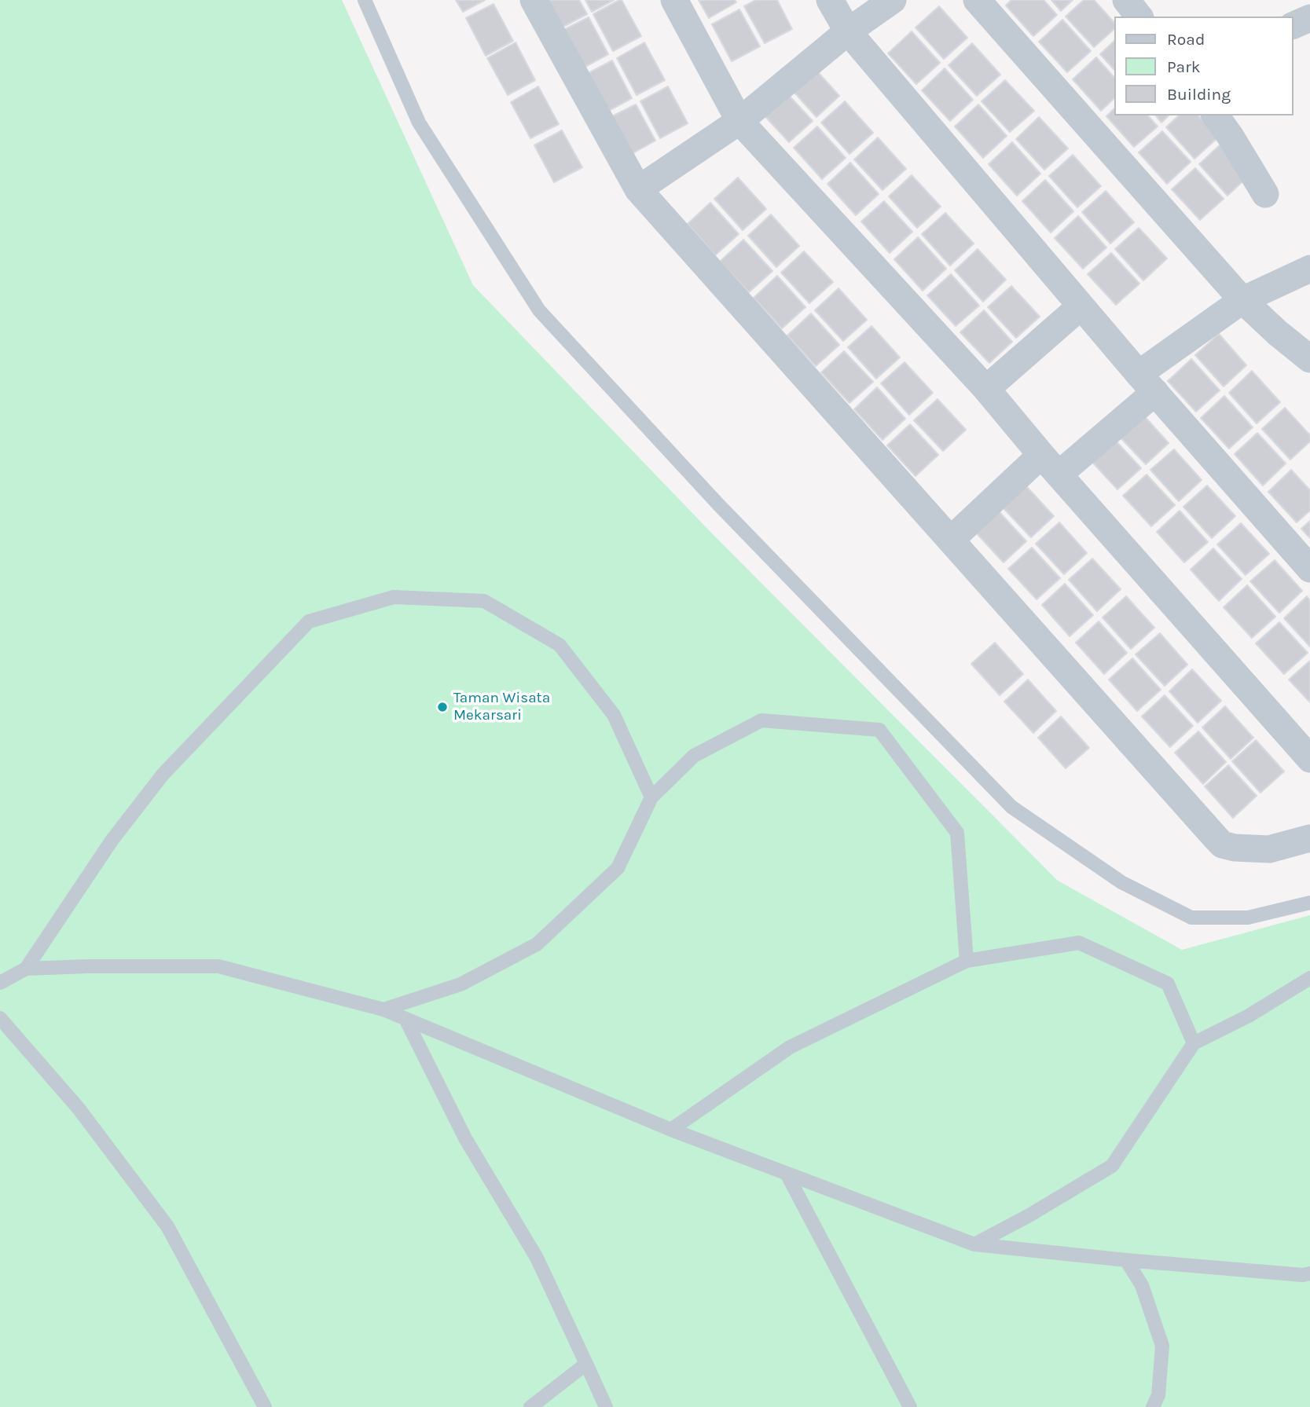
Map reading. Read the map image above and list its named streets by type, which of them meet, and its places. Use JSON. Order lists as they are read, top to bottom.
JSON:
{
  "places": ["Taman Wisata Mekarsari"],
  "legend": ["Road", "Park", "Building"]
}
